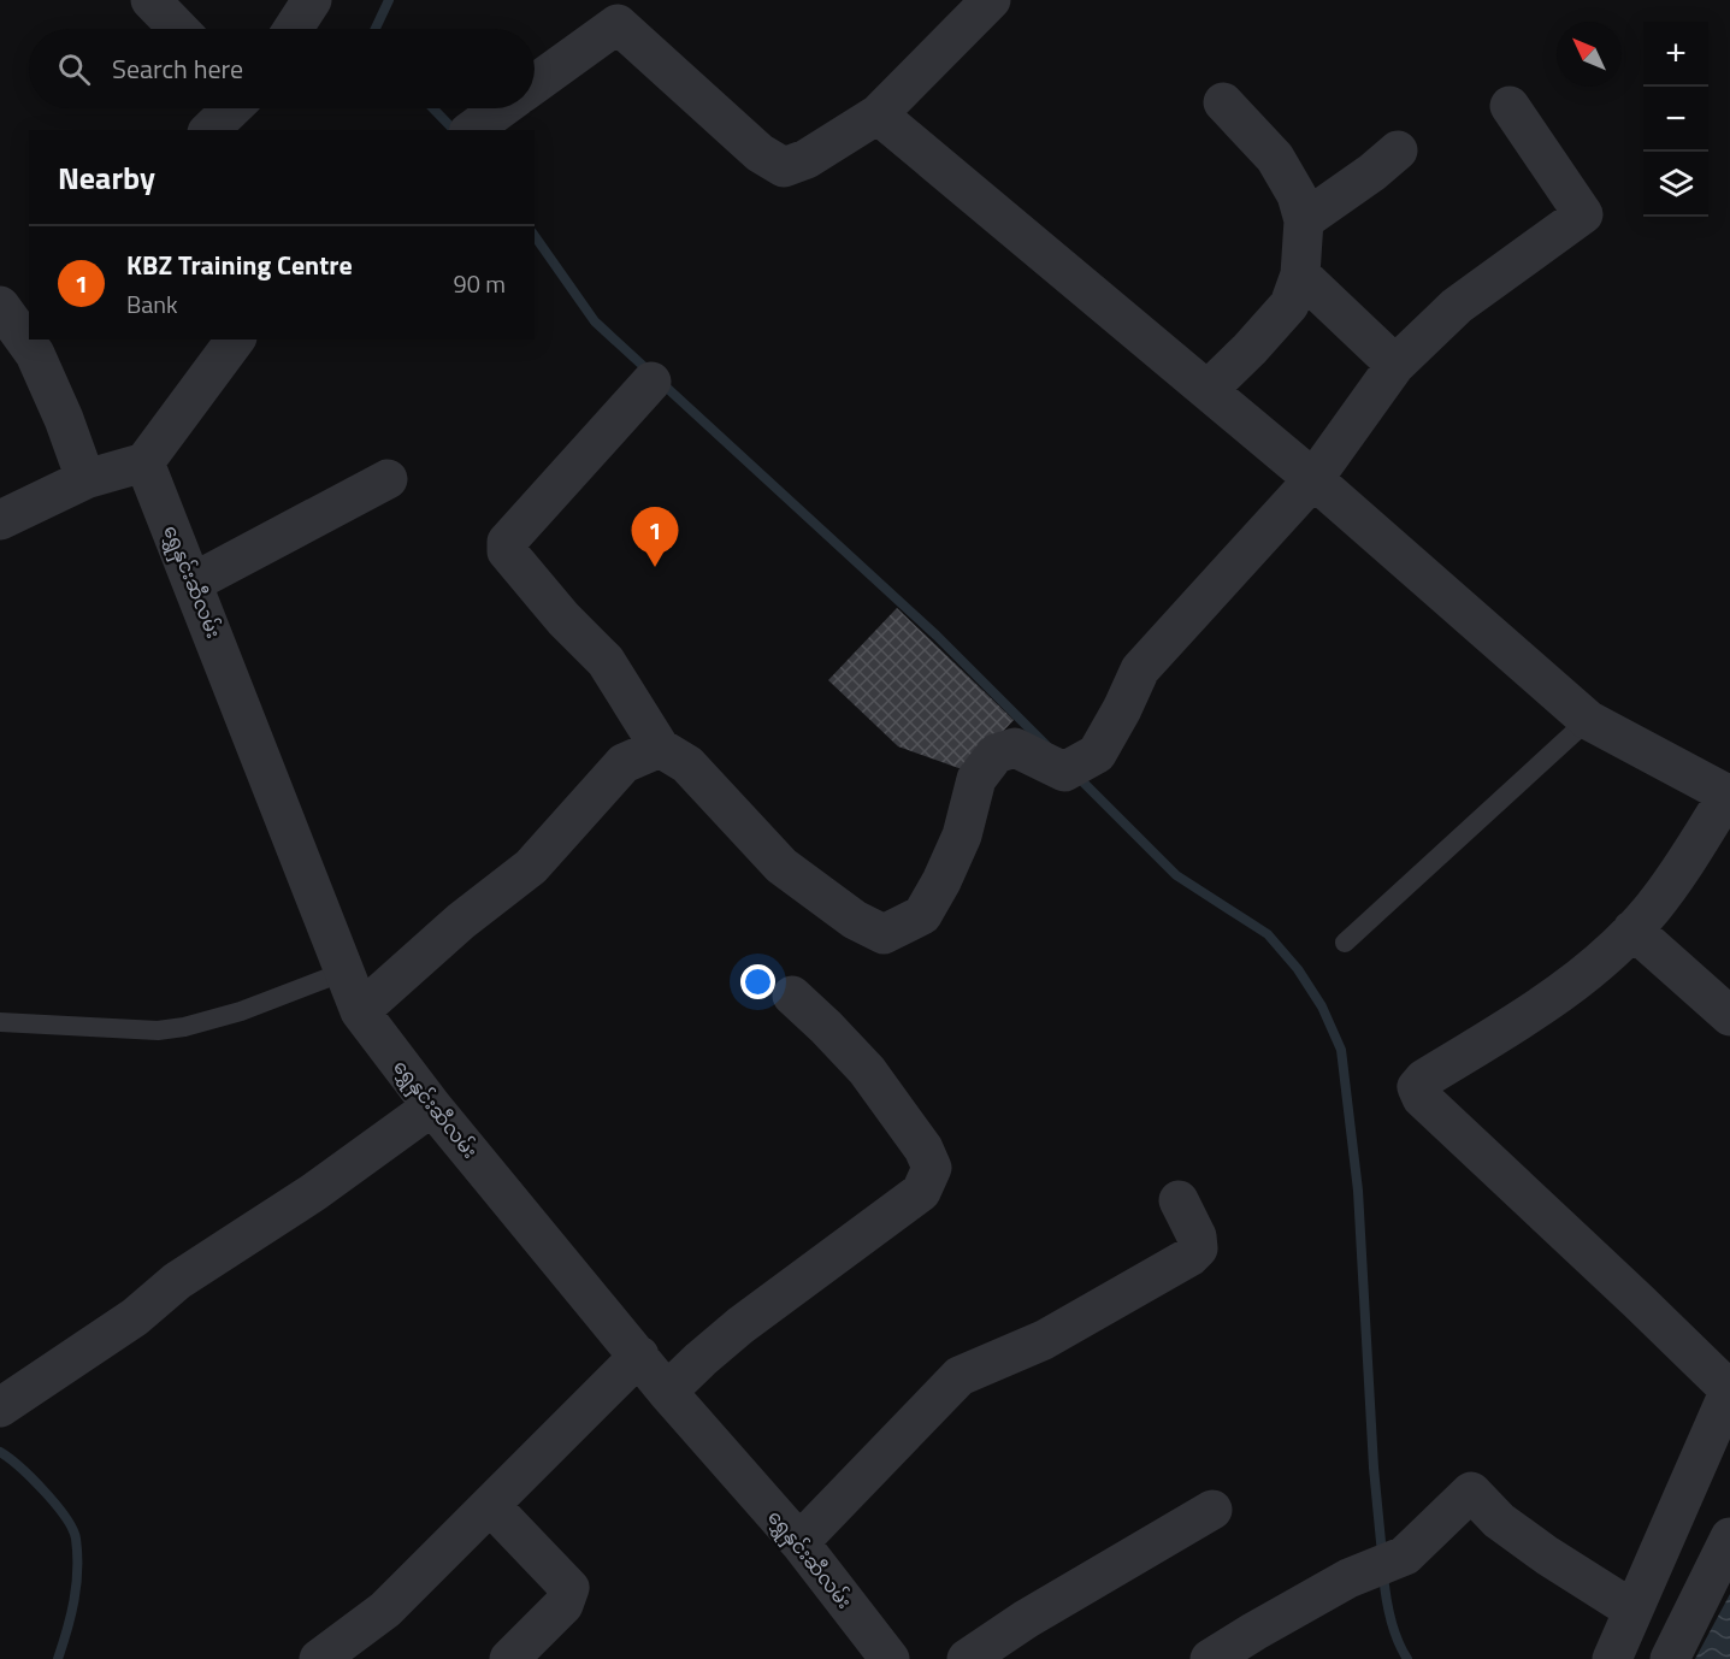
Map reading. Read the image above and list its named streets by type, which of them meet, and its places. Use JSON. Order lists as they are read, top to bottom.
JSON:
{
  "streets": {
    "street": ["ရွှေနှင်းဆီလမ်း"]
  },
  "north": "top left",
  "page": {
    "map_buttons": ["+", "−"],
    "search": "Search here",
    "heading": "Nearby",
    "list": [
      {
        "mark": "1",
        "name": "KBZ Training Centre",
        "note": "Bank",
        "value": "90 m"
      }
    ],
    "pins": "1"
  }
}
